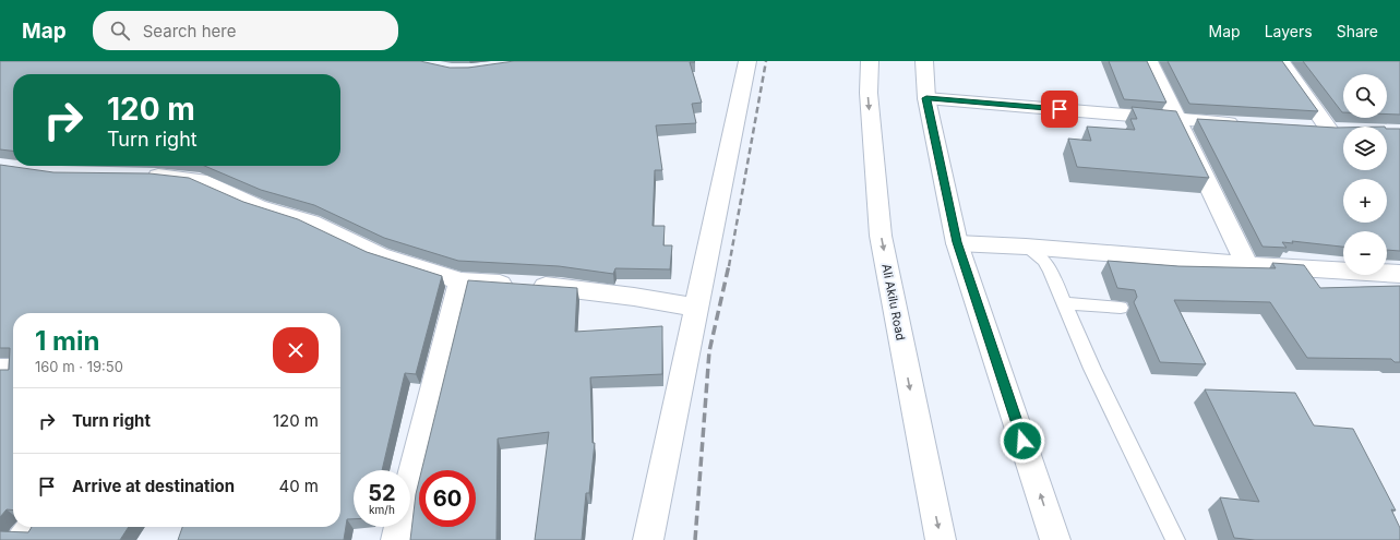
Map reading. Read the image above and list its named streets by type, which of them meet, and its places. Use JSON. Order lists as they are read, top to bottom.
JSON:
{
  "streets": {
    "street": ["Ali Akilu Road"]
  },
  "page": {
    "header": "Map",
    "search": "Search here",
    "nav": ["Map", "Layers", "Share"],
    "map_buttons": ["+", "−"],
    "turn": ["120 m", "Turn right"],
    "heading": ["1 min", "160 m · 19:50"],
    "list": [
      {
        "name": "Turn right",
        "value": "120 m"
      },
      {
        "name": "Arrive at destination",
        "value": "40 m"
      }
    ],
    "speed": "52 km/h",
    "limit": "60"
  }
}
